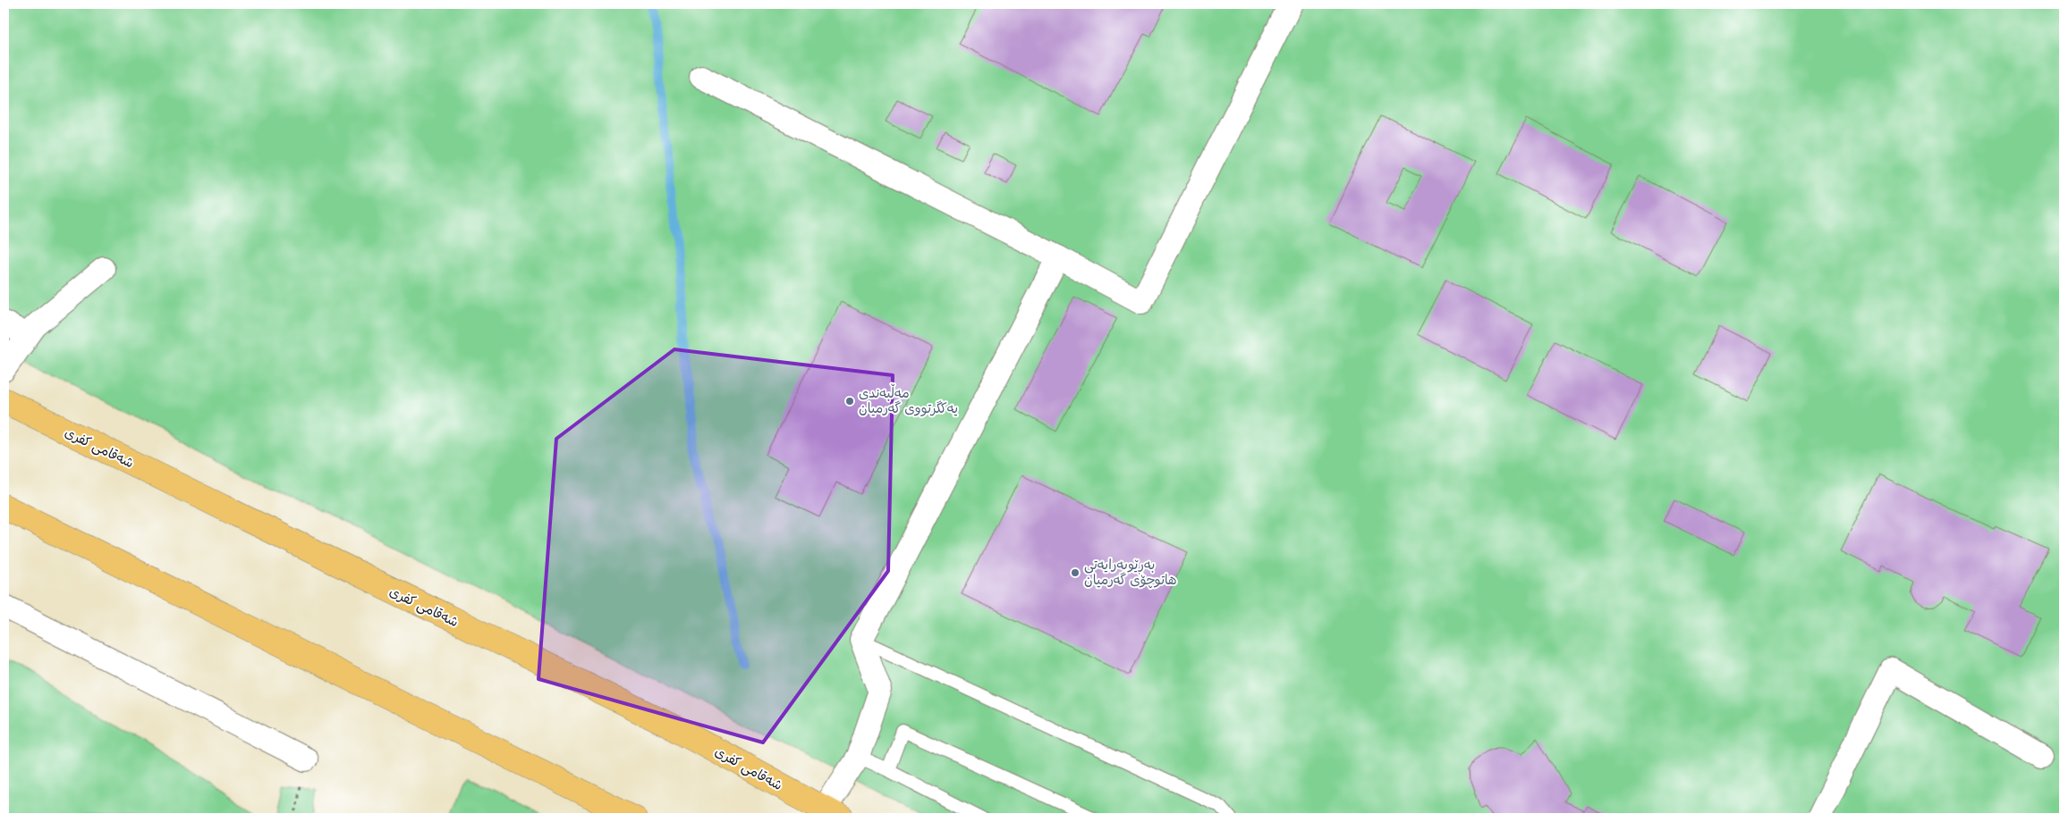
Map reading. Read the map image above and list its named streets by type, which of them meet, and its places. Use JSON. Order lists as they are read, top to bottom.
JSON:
{
  "streets": {
    "highway": ["شەقامی کفری"]
  },
  "places": ["مەڵبەندی یەکگرتووی گەرمیان", "بەڕێوبەرایەتی هاتوچۆی گەرمیان"]
}
